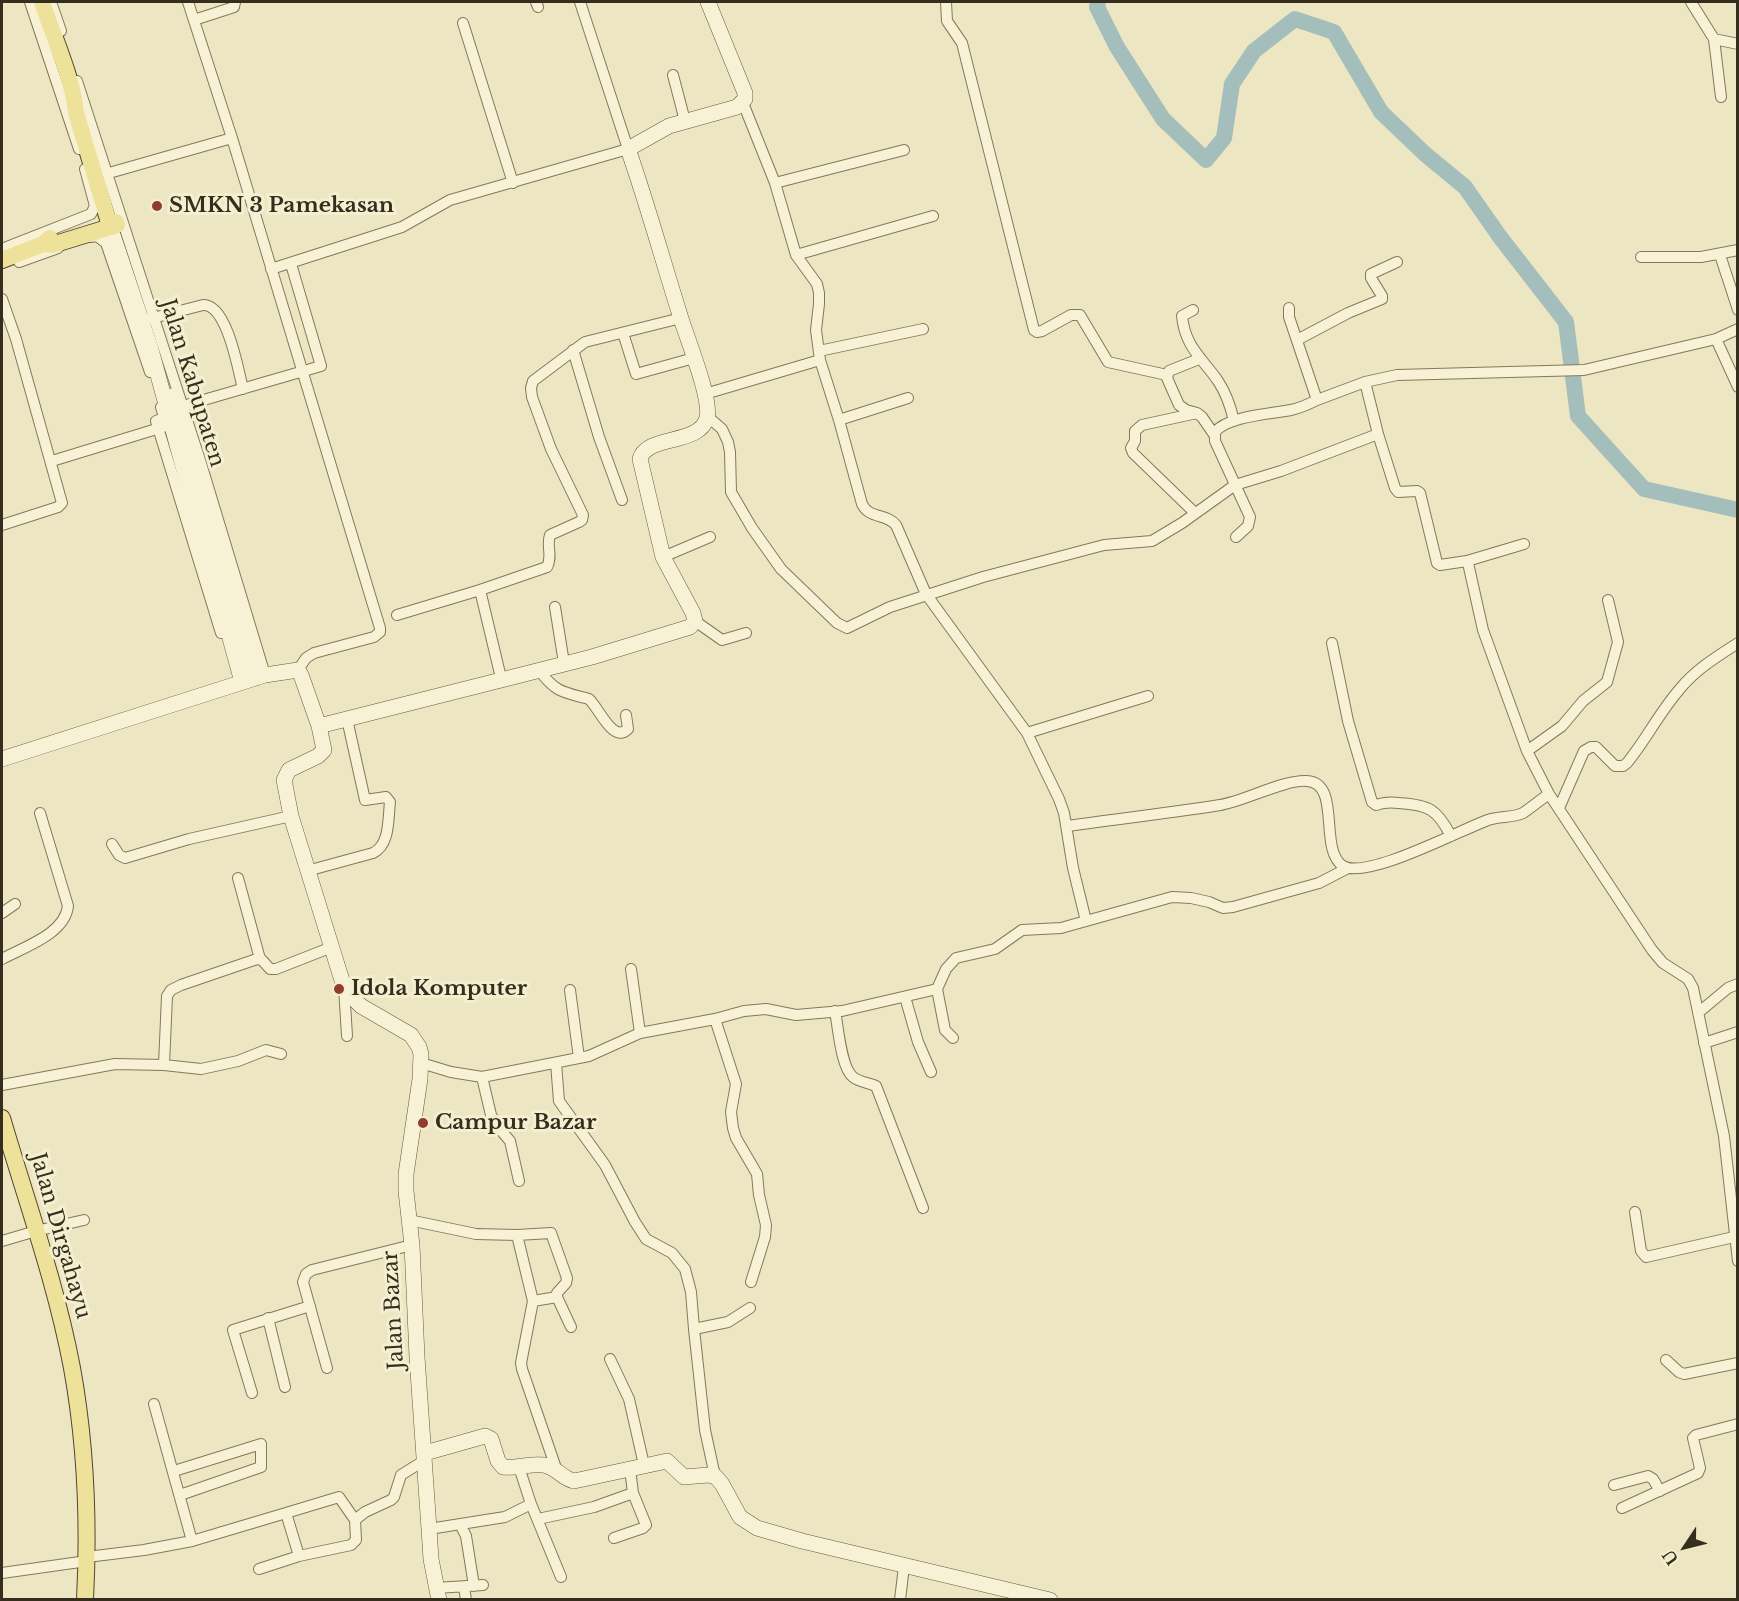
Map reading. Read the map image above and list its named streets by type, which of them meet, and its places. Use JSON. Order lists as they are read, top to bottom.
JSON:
{
  "streets": {
    "main road": ["Jalan Kabupaten", "Jalan Dirgahayu"],
    "street": ["Jalan Bazar"]
  },
  "places": ["SMKN 3 Pamekasan", "Idola Komputer", "Campur Bazar"],
  "north": "bottom left"
}
